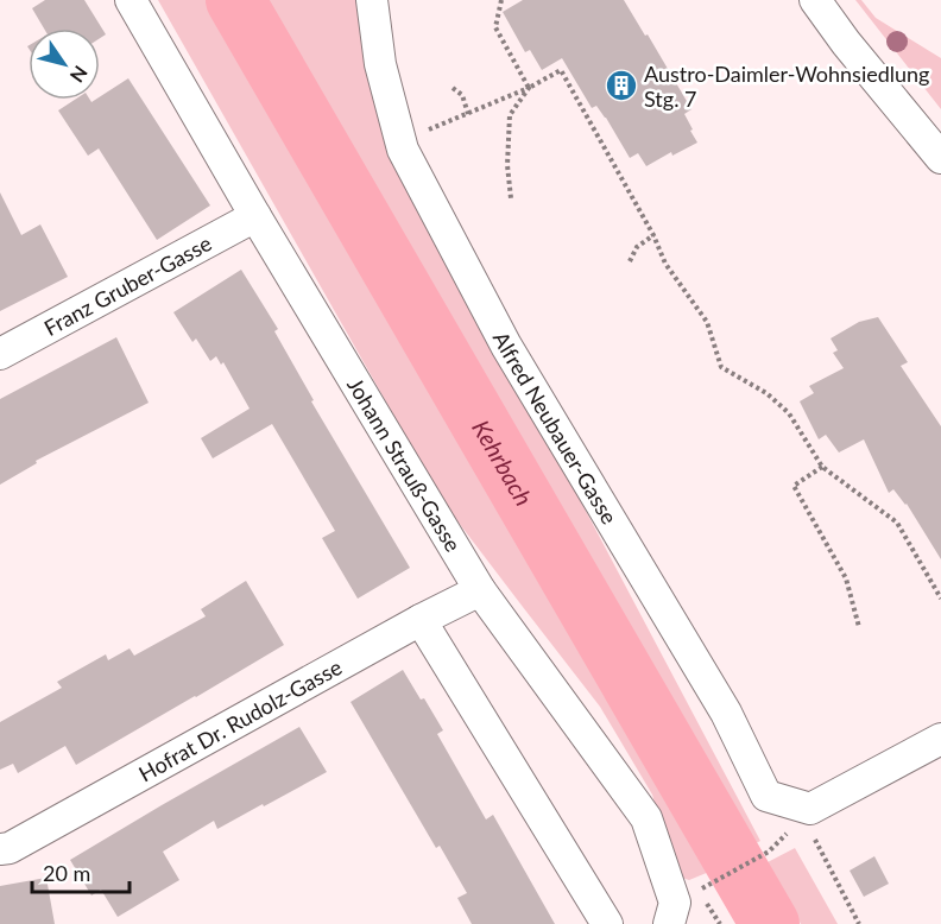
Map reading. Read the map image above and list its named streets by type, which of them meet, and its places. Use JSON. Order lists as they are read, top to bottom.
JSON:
{
  "streets": {
    "street": [
      "Franz Gruber-Gasse",
      "Alfred Neubauer-Gasse",
      "Johann Strauß-Gasse",
      "Hofrat Dr. Rudolz-Gasse"
    ]
  },
  "crossings": [
    ["Franz Gruber-Gasse", "Johann Strauß-Gasse"],
    ["Johann Strauß-Gasse", "Hofrat Dr. Rudolz-Gasse"]
  ],
  "water": ["Kehrbach"],
  "places": {
    "building": ["Austro-Daimler-Wohnsiedlung Stg. 7"]
  },
  "scale_bar": "20 m",
  "north": "bottom right"
}
